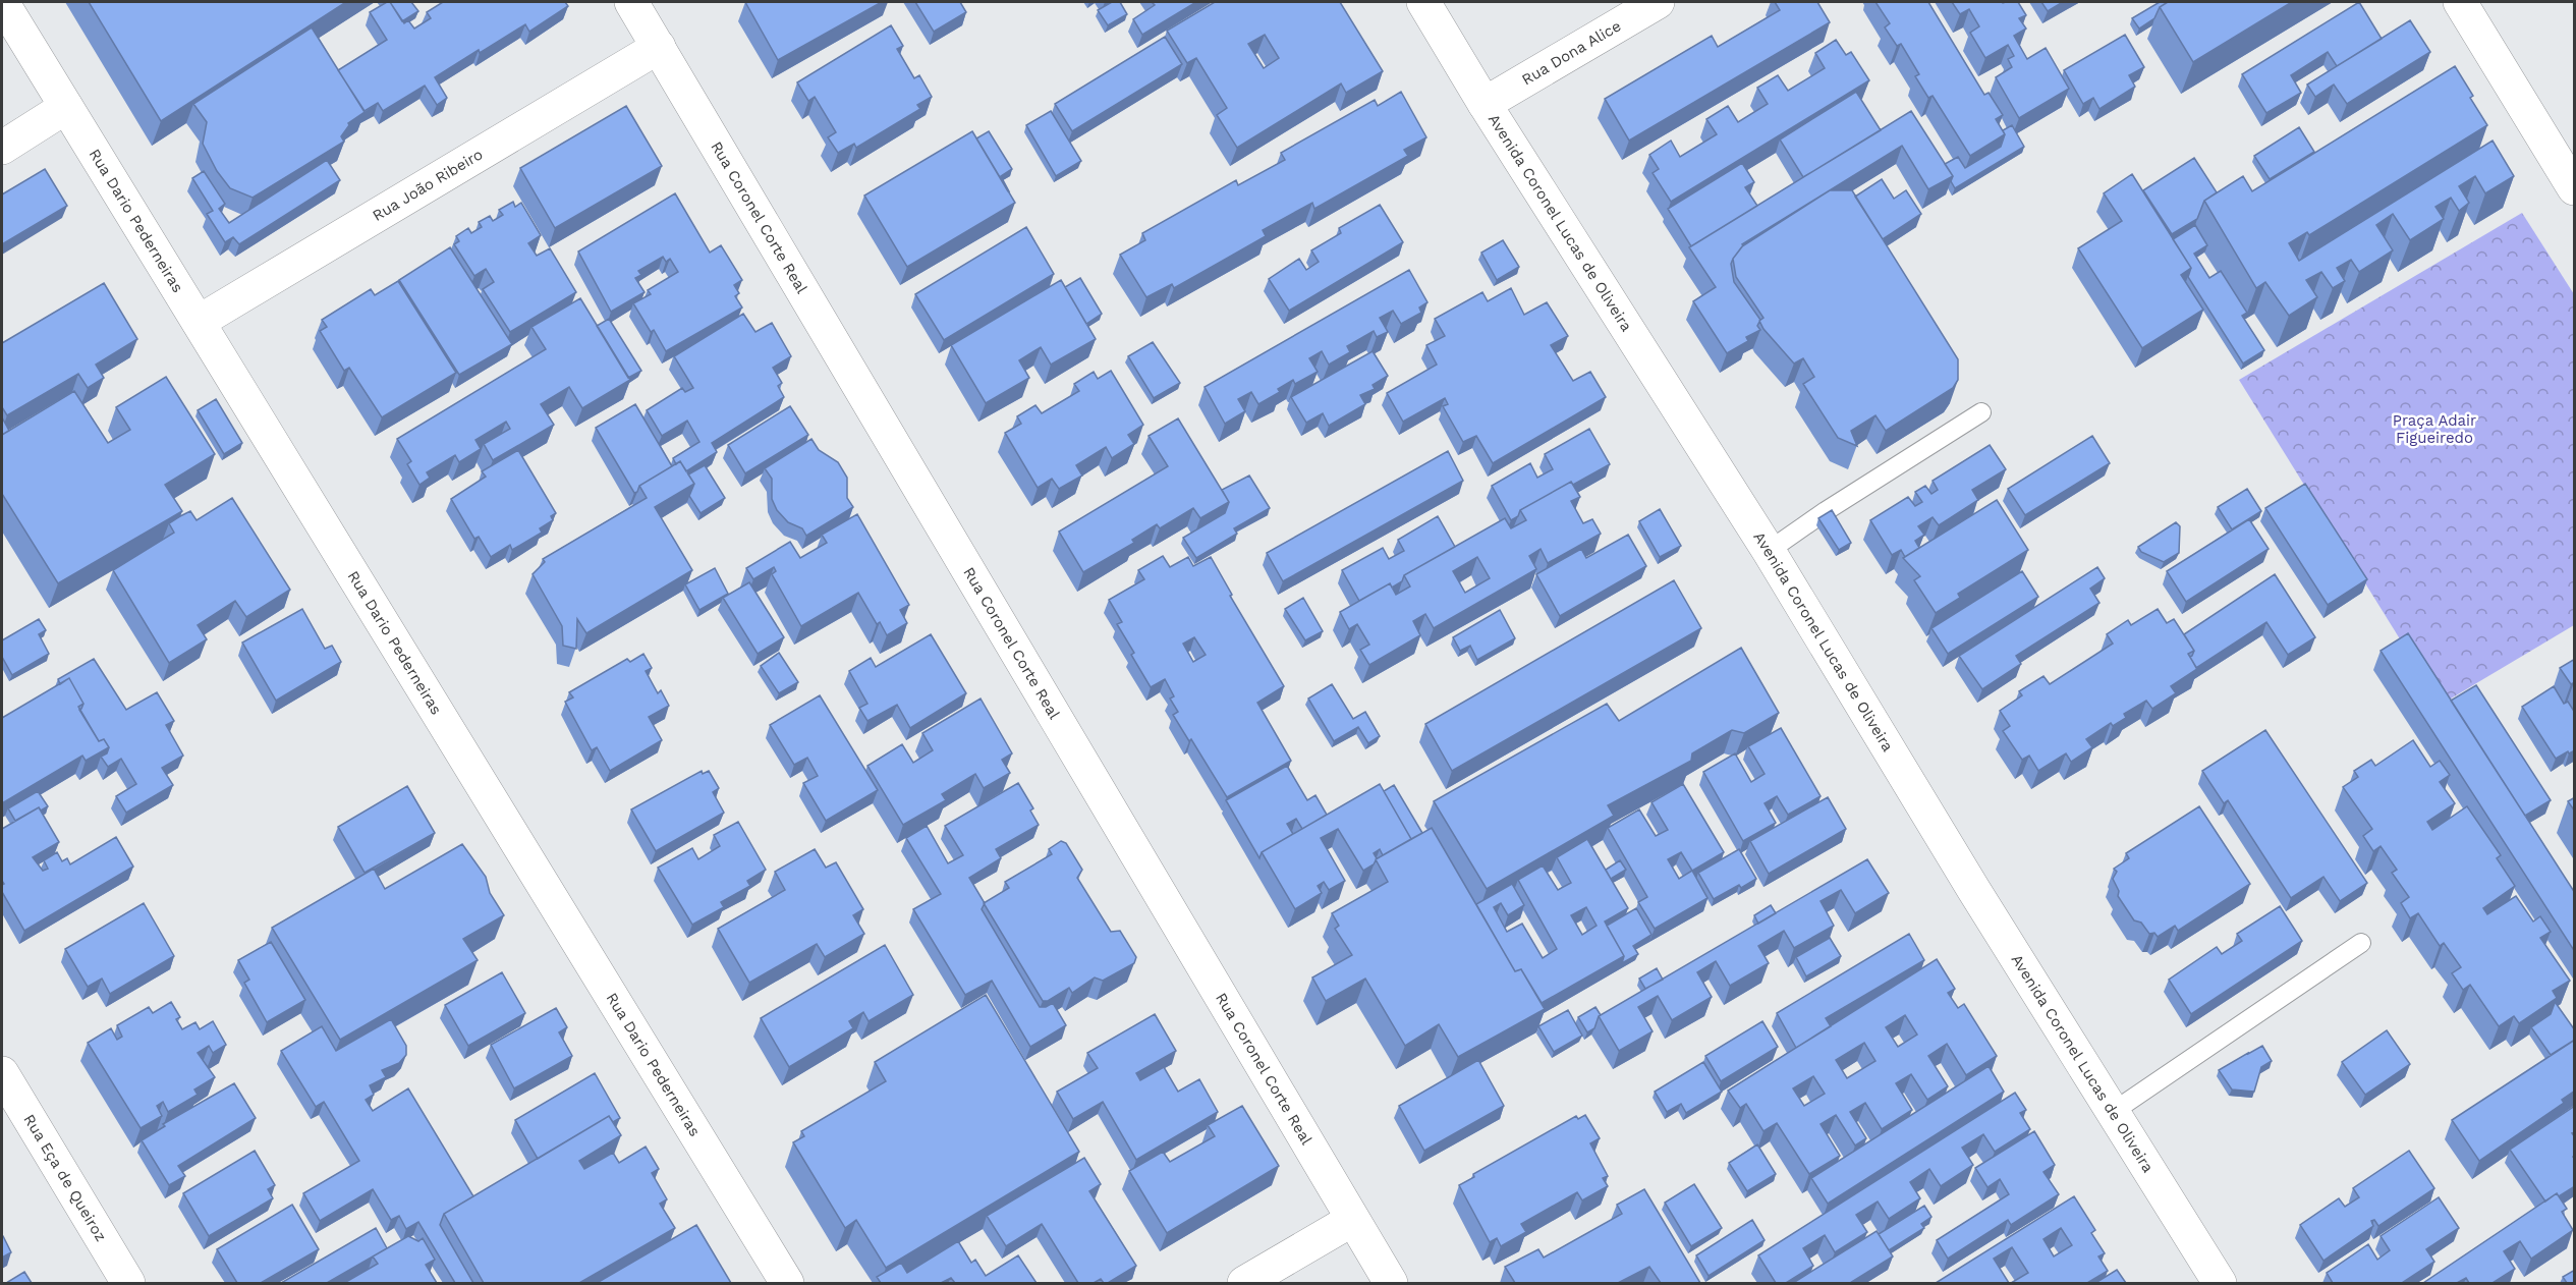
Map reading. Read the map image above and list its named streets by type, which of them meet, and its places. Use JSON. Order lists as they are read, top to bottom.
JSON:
{
  "streets": {
    "street": [
      "Rua Dona Alice",
      "Rua João Ribeiro",
      "Rua Coronel Corte Real",
      "Rua Dario Pederneiras",
      "Avenida Coronel Lucas de Oliveira",
      "Rua Eça de Queiroz"
    ]
  },
  "crossings": [
    ["Rua Dona Alice", "Avenida Coronel Lucas de Oliveira"],
    ["Rua João Ribeiro", "Rua Coronel Corte Real"],
    ["Rua João Ribeiro", "Rua Dario Pederneiras"]
  ],
  "parks": ["Praça Adair Figueiredo"]
}
